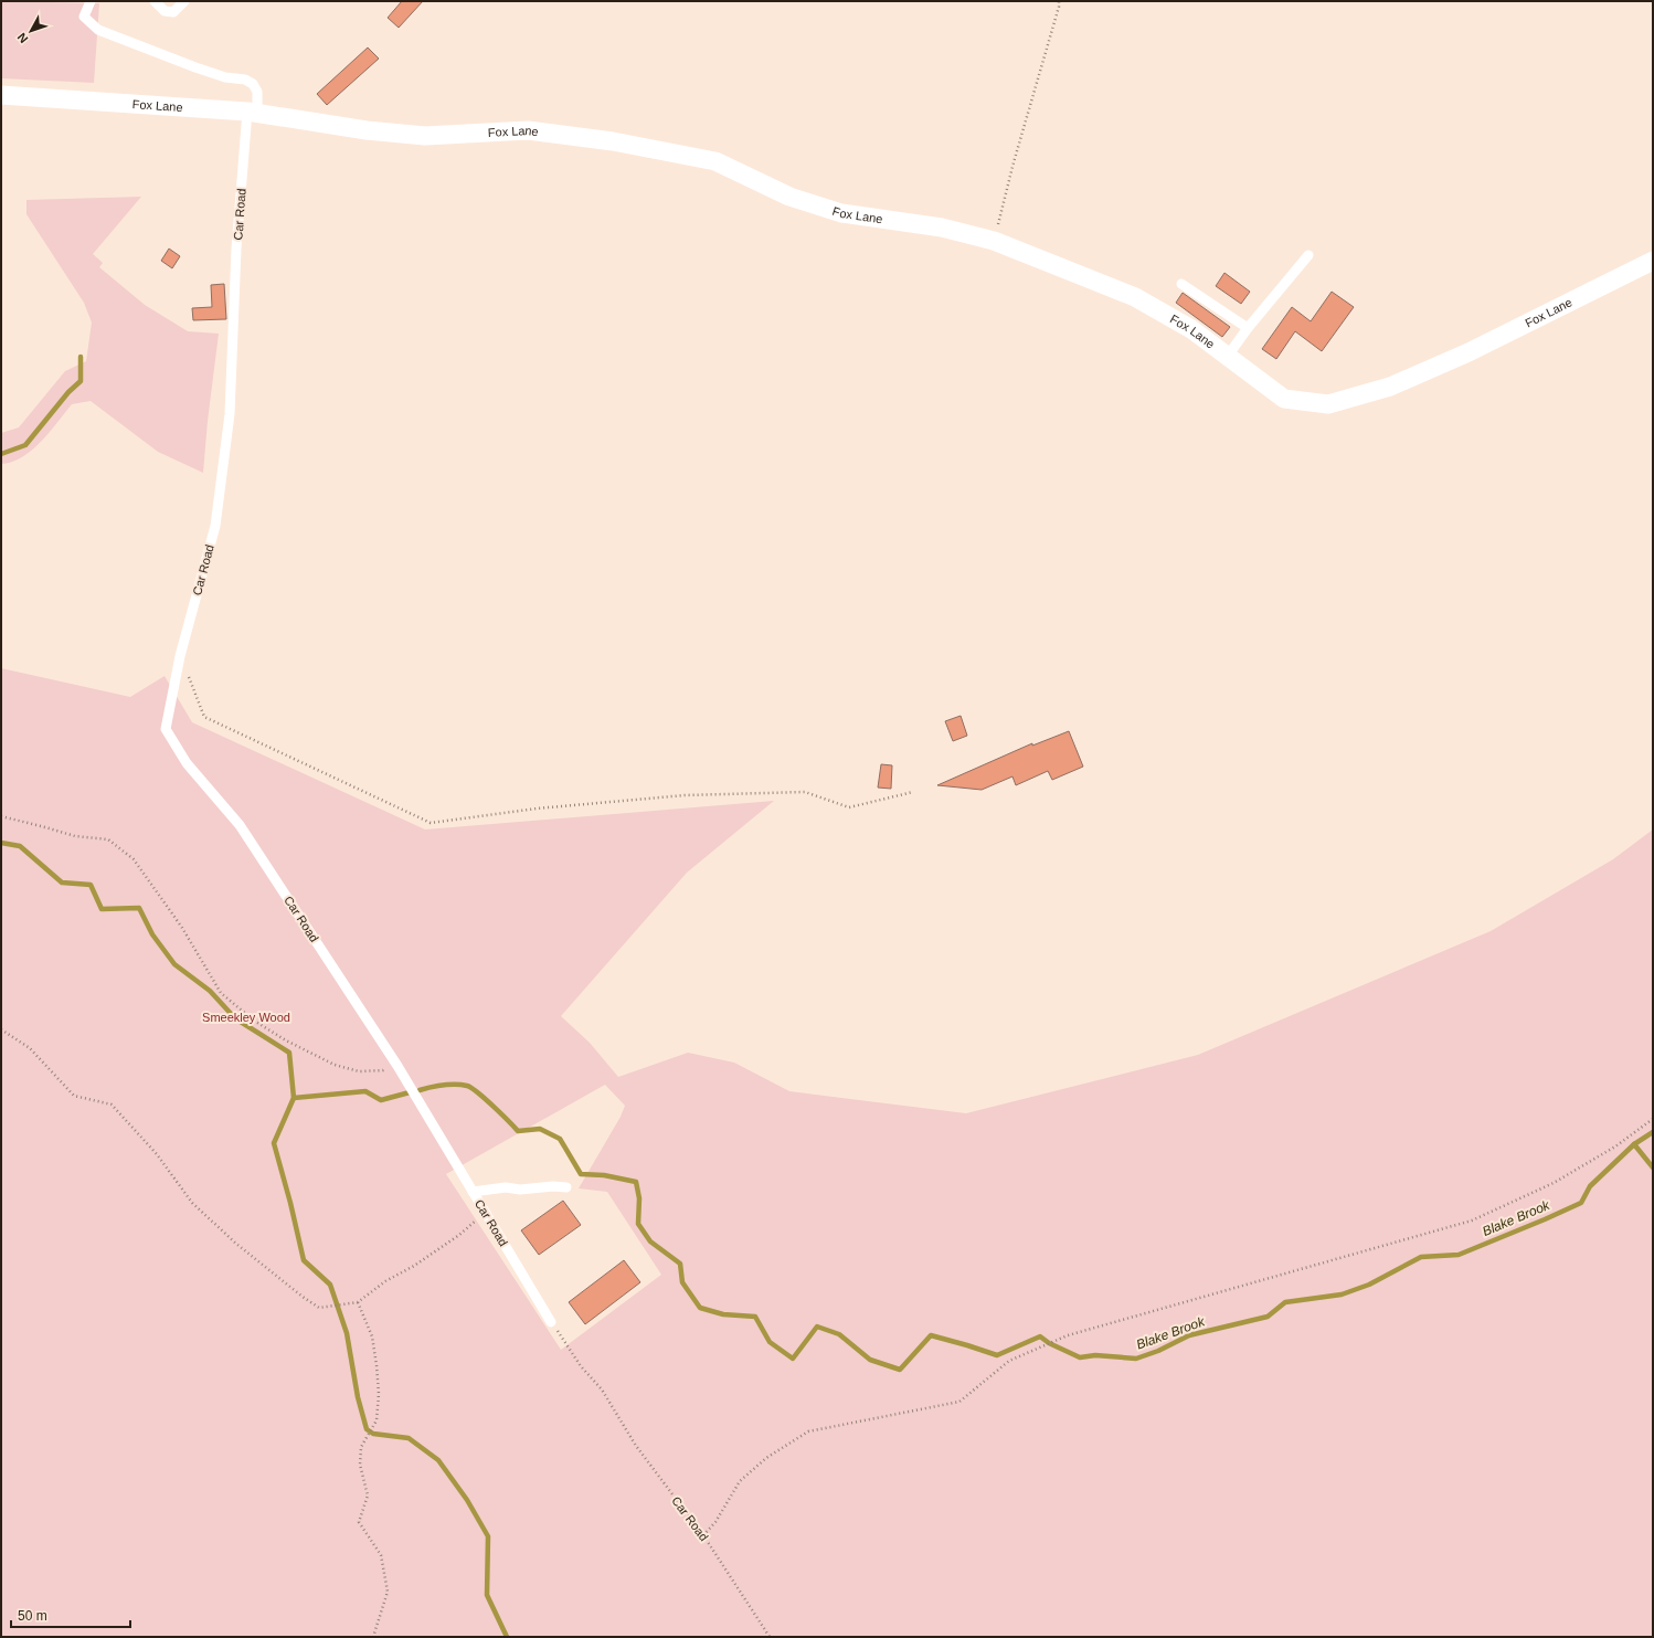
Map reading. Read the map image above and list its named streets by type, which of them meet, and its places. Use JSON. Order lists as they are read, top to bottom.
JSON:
{
  "streets": {
    "street": ["Fox Lane"],
    "lane": ["Car Road"]
  },
  "crossings": [
    ["Fox Lane", "Car Road"]
  ],
  "water": ["Blake Brook"],
  "parks": ["Smeekley Wood"],
  "scale_bar": "50 m",
  "north": "bottom left"
}
